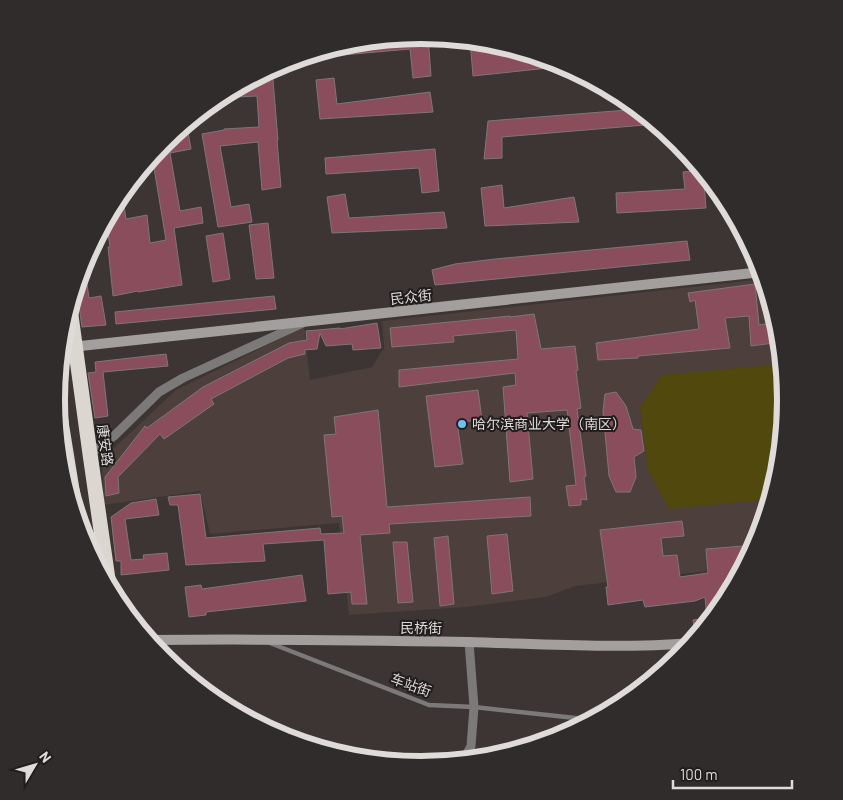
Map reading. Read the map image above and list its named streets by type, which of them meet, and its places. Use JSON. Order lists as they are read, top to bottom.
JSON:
{
  "streets": {
    "highway": ["康安路"],
    "main road": ["民众街", "民桥街"],
    "lane": ["车站街"]
  },
  "crossings": [
    ["民众街", "康安路"],
    ["民桥街", "车站街"]
  ],
  "places": ["哈尔滨商业大学（南区）"],
  "scale_bar": "100 m",
  "north": "top right"
}
